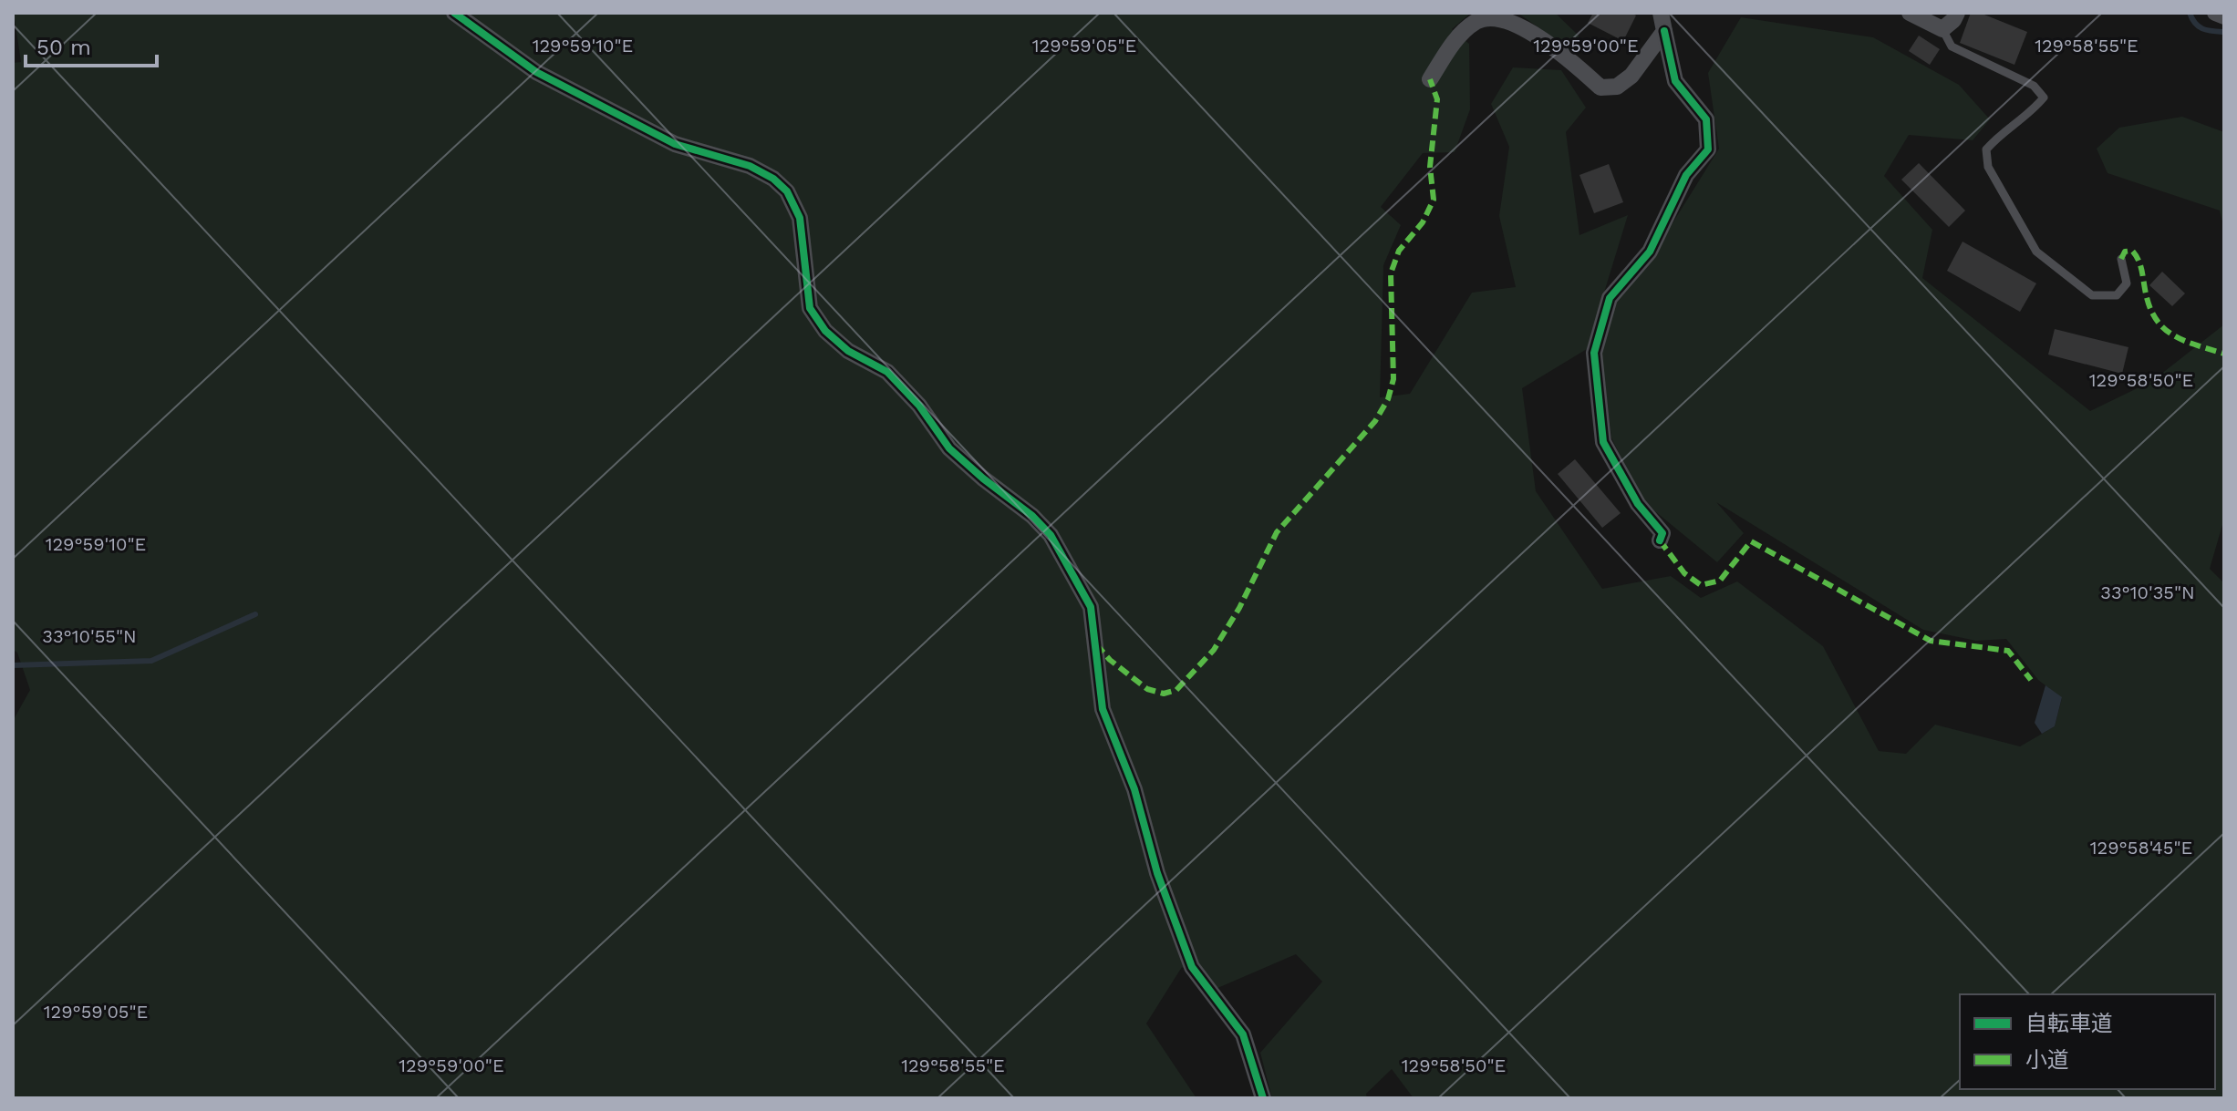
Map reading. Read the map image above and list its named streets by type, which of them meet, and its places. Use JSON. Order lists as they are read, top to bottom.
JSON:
{
  "legend": ["自転車道", "小道"],
  "scale_bar": "50 m",
  "coordinates": [
    "129°59'10\"E",
    "129°59'05\"E",
    "129°59'00\"E",
    "129°58'55\"E",
    "129°58'50\"E",
    "33°10'35\"N",
    "33°10'55\"N",
    "129°58'45\"E"
  ]
}
